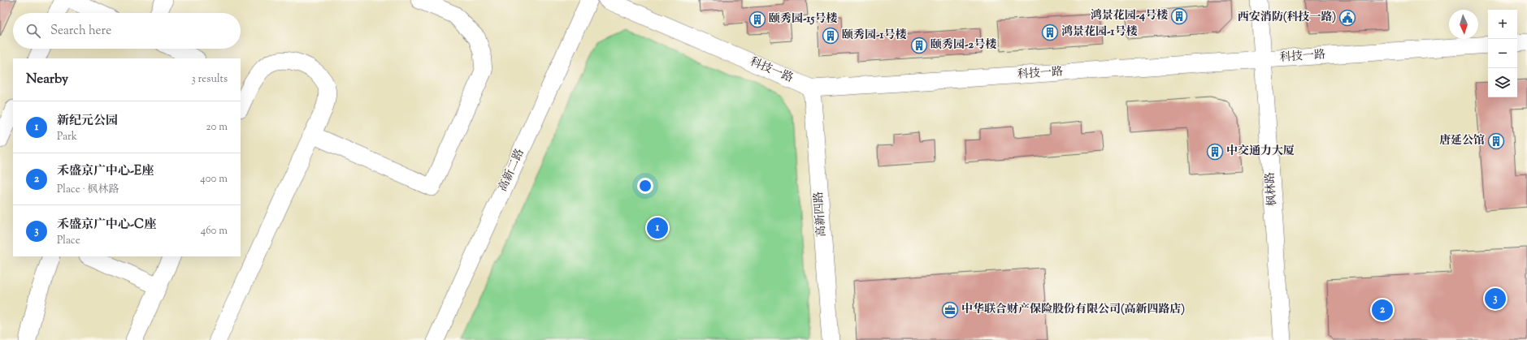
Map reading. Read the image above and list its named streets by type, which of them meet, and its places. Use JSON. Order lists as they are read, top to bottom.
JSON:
{
  "streets": {
    "street": [
      "科技一路",
      "高新二路",
      "枫林路",
      "高新四路"
    ]
  },
  "crossings": [
    ["科技一路", "枫林路"],
    ["科技一路", "高新四路"]
  ],
  "places": {
    "building": [
      "鸿景花园-4号楼",
      "颐秀园-15号楼",
      "鸿景花园-1号楼",
      "颐秀园-1号楼",
      "颐秀园-2号楼",
      "唐延公馆",
      "中交通力大厦"
    ],
    "public building": ["西安消防(科技一路)"],
    "office": ["中华联合财产保险股份有限公司(高新四路店)"]
  },
  "north": "bottom",
  "page": {
    "map_buttons": ["+", "−"],
    "search": "Search here",
    "heading": ["Nearby", "3 results"],
    "list": [
      {
        "mark": "1",
        "name": "新纪元公园",
        "note": "Park",
        "value": "20 m"
      },
      {
        "mark": "2",
        "name": "禾盛京广中心-E座",
        "note": "Place · 枫林路",
        "value": "400 m"
      },
      {
        "mark": "3",
        "name": "禾盛京广中心-C座",
        "note": "Place",
        "value": "460 m"
      }
    ],
    "pins": ["1", "3", "2"]
  }
}
